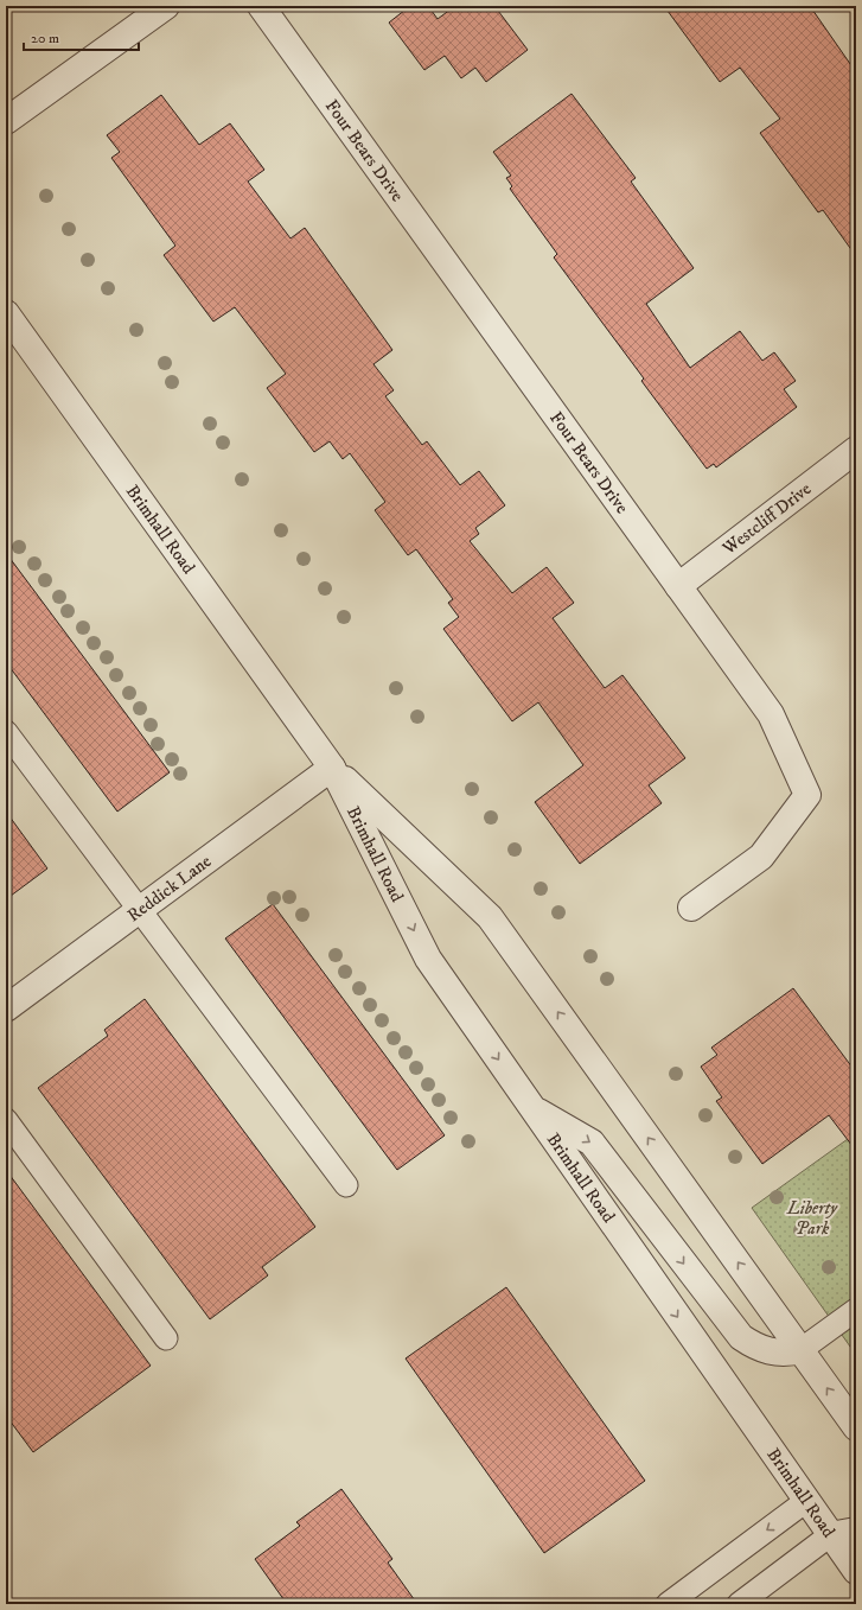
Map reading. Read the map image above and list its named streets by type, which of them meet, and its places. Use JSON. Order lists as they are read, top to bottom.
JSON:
{
  "streets": {
    "street": [
      "Four Bears Drive",
      "Westcliff Drive",
      "Brimhall Road",
      "Reddick Lane"
    ]
  },
  "crossings": [
    ["Four Bears Drive", "Westcliff Drive"],
    ["Brimhall Road", "Reddick Lane"]
  ],
  "parks": ["Liberty Park"],
  "scale_bar": "20 m"
}
